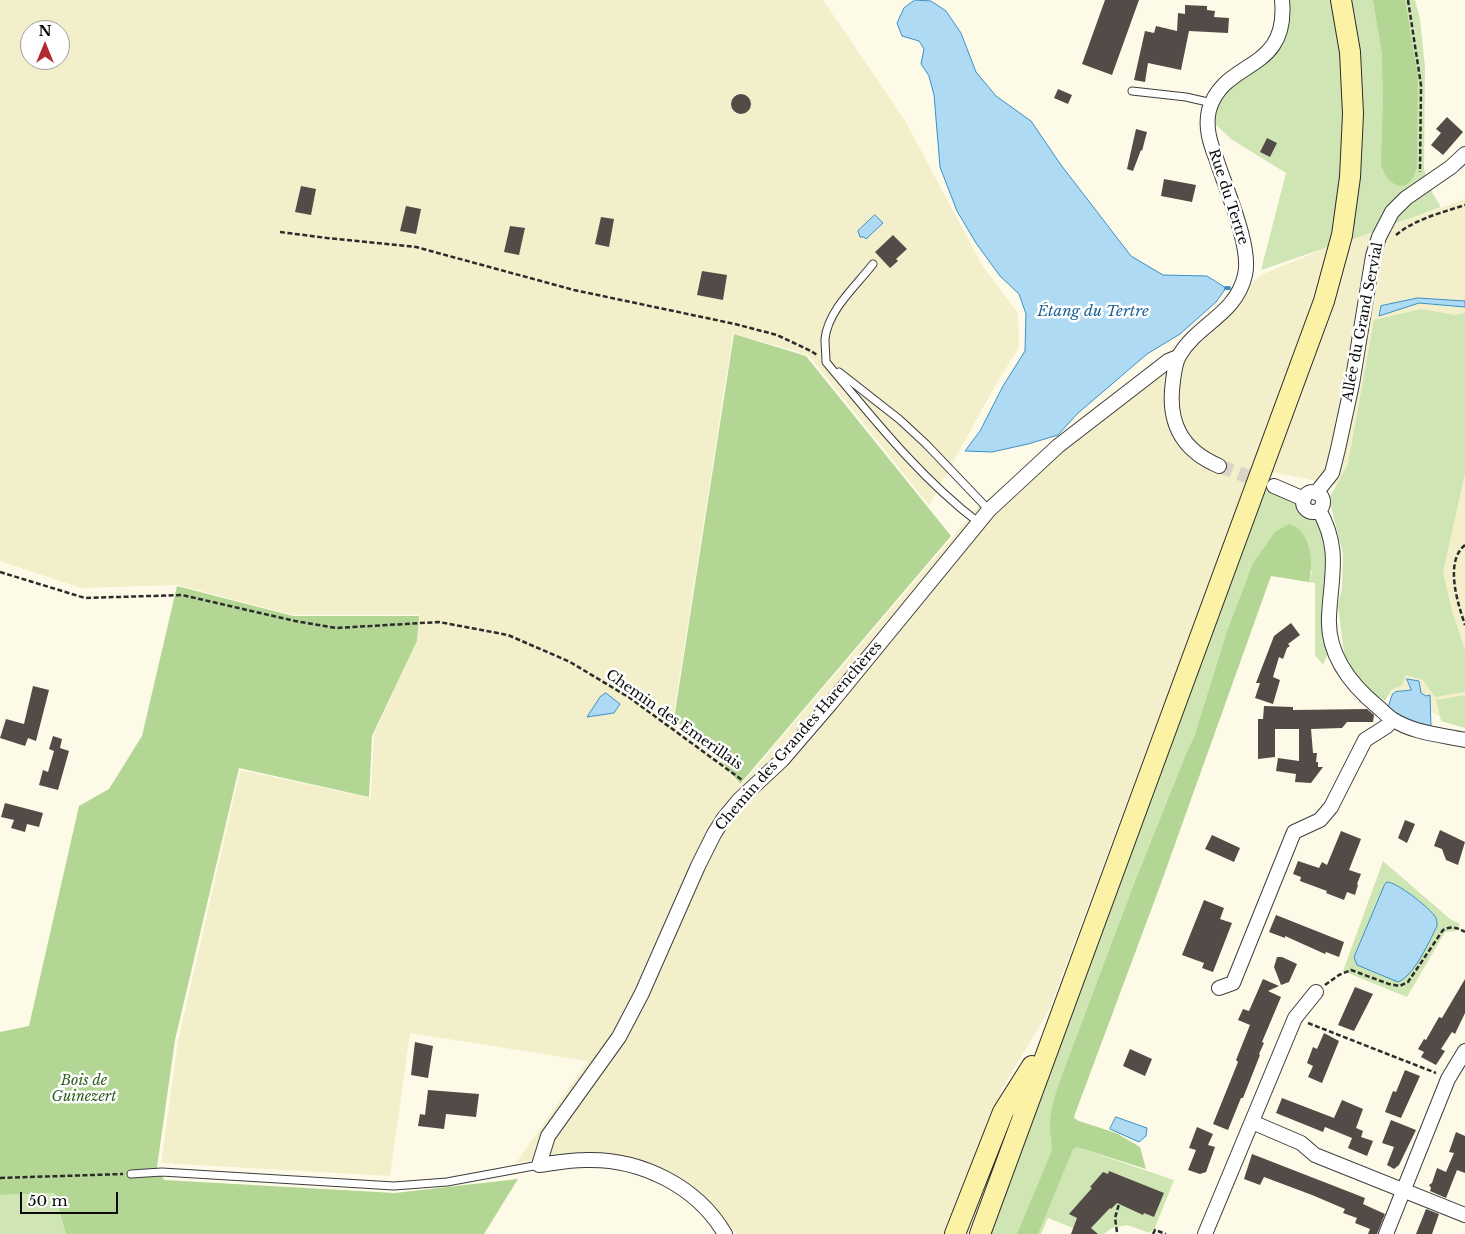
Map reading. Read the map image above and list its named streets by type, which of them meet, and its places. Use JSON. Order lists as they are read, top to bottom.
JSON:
{
  "streets": {
    "street": ["Rue du Tertre", "Allée du Grand Servial", "Chemin des Grandes Harenchères"],
    "path": ["Chemin des Emerillais"]
  },
  "crossings": [
    ["Rue du Tertre", "Chemin des Grandes Harenchères"],
    ["Chemin des Emerillais", "Chemin des Grandes Harenchères"]
  ],
  "water": ["Étang du Tertre"],
  "parks": ["Bois de Guinezert"],
  "scale_bar": "50 m",
  "north": "top"
}
